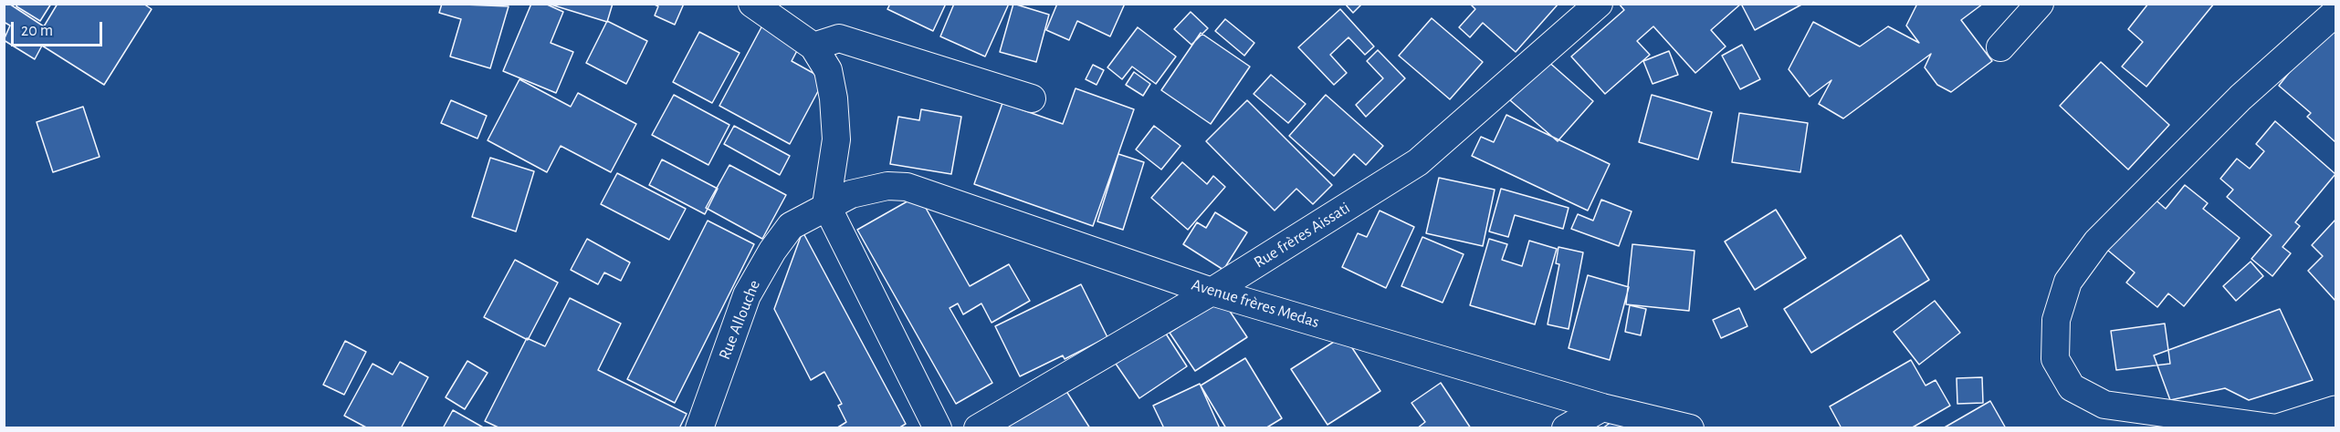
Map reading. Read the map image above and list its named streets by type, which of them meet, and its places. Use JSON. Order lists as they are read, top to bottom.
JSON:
{
  "streets": {
    "street": ["Rue frères Aissati", "Avenue frères Medas", "Rue Allouche"]
  },
  "crossings": [
    ["Rue frères Aissati", "Avenue frères Medas"],
    ["Avenue frères Medas", "Rue Allouche"]
  ],
  "scale_bar": "20 m"
}
